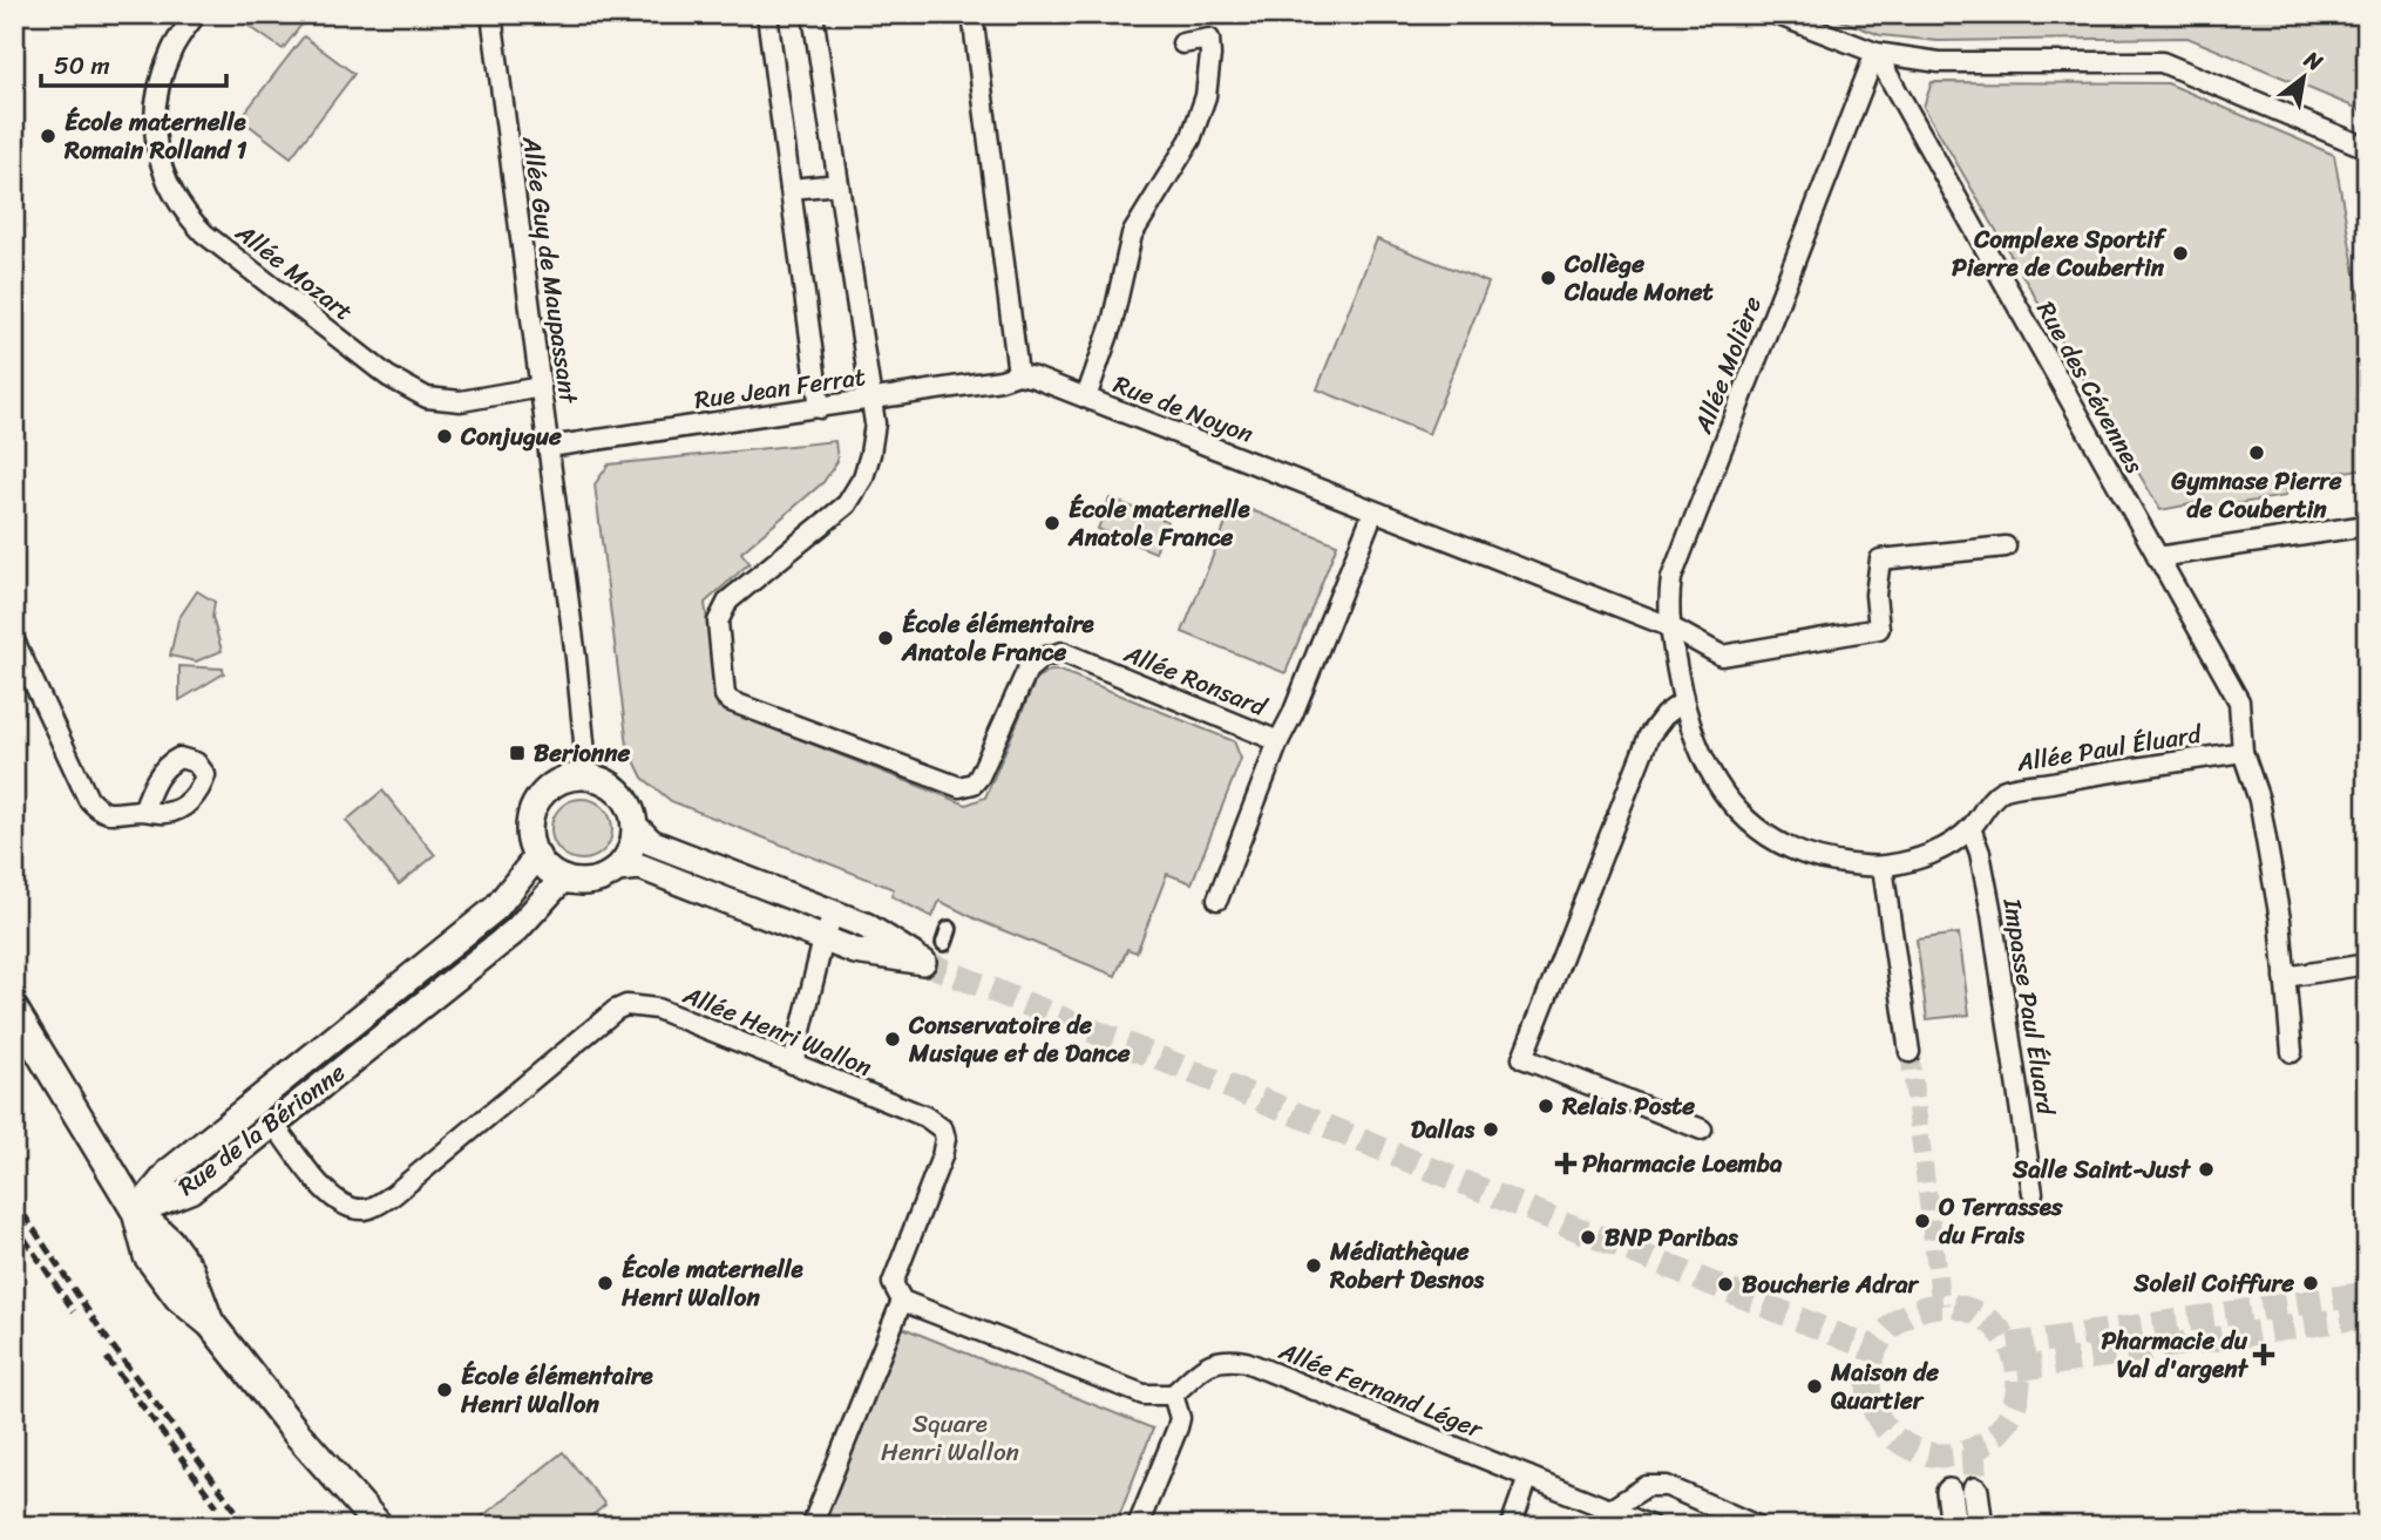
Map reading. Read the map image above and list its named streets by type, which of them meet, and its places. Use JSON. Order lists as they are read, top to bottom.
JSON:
{
  "streets": {
    "street": [
      "Allée Guy de Maupassant",
      "Allée Mozart",
      "Allée Molière",
      "Rue des Cévennes",
      "Rue Jean Ferrat",
      "Rue de Noyon",
      "Allée Ronsard",
      "Allée Paul Éluard",
      "Impasse Paul Éluard",
      "Allée Henri Wallon",
      "Rue de la Bérionne",
      "Allée Fernand Léger"
    ]
  },
  "crossings": [
    ["Allée Guy de Maupassant", "Allée Mozart"],
    ["Allée Guy de Maupassant", "Rue Jean Ferrat"],
    ["Allée Guy de Maupassant", "Rue de la Bérionne"],
    ["Allée Molière", "Rue des Cévennes"],
    ["Allée Molière", "Rue de Noyon"],
    ["Allée Molière", "Allée Paul Éluard"],
    ["Rue des Cévennes", "Allée Paul Éluard"],
    ["Rue Jean Ferrat", "Rue de Noyon"],
    ["Rue Jean Ferrat", "Allée Ronsard"],
    ["Rue de Noyon", "Allée Ronsard"],
    ["Allée Paul Éluard", "Impasse Paul Éluard"],
    ["Allée Henri Wallon", "Rue de la Bérionne"]
  ],
  "parks": ["Square Henri Wallon"],
  "places": {
    "other": [
      "École maternelle Romain Rolland 1",
      "Complexe Sportif Pierre de Coubertin",
      "Collège Claude Monet",
      "Conjugue",
      "Gymnase Pierre de Coubertin",
      "École maternelle Anatole France",
      "École élémentaire Anatole France",
      "Conservatoire de Musique et de Dance",
      "Relais Poste",
      "Dallas",
      "Salle Saint-Just",
      "O Terrasses du Frais",
      "BNP Paribas",
      "Médiathèque Robert Desnos",
      "École maternelle Henri Wallon",
      "Soleil Coiffure",
      "Boucherie Adrar",
      "Maison de Quartier",
      "École élémentaire Henri Wallon"
    ],
    "transit": ["Berionne"],
    "health": ["Pharmacie Loemba", "Pharmacie du Val d'argent"]
  },
  "scale_bar": "50 m",
  "north": "top right"
}
